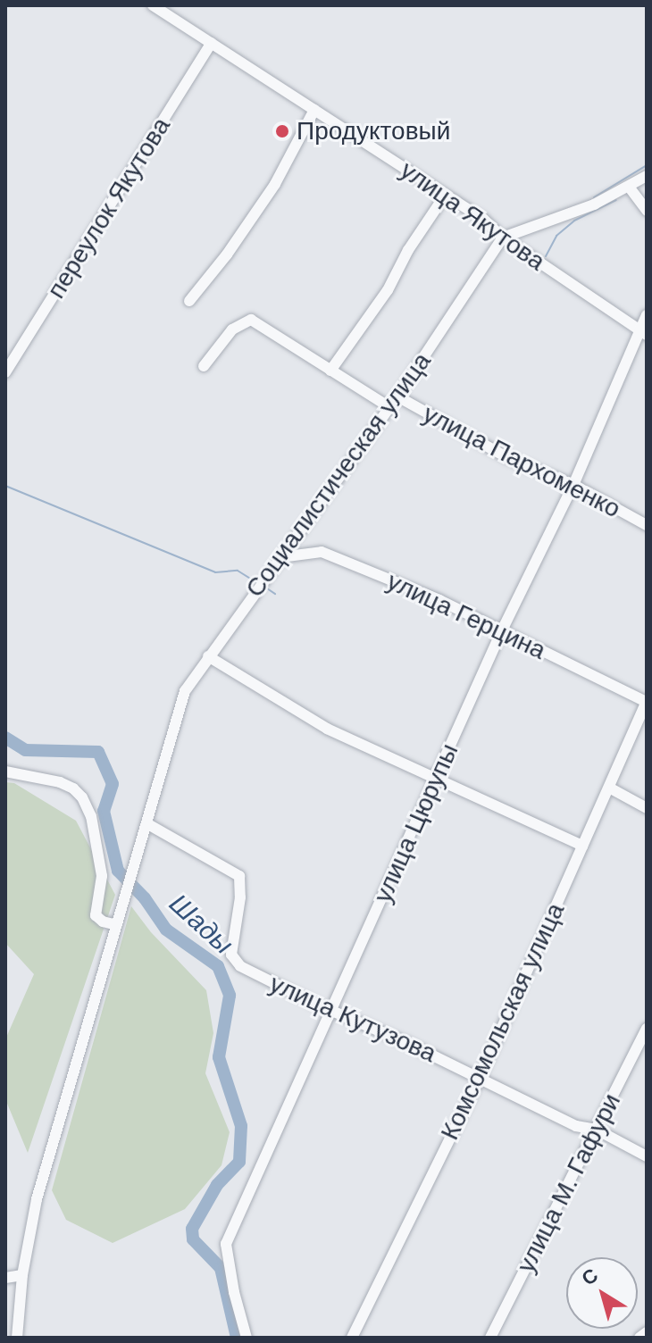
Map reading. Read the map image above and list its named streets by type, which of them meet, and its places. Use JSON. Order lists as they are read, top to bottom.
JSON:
{
  "streets": {
    "street": [
      "переулок Якутова",
      "улица Якутова",
      "улица Пархоменко",
      "Социалистическая улица",
      "улица Герцина",
      "улица Цюрупы",
      "улица Кутузова",
      "Комсомольская улица",
      "улица М. Гафури"
    ]
  },
  "crossings": [
    ["переулок Якутова", "улица Якутова"],
    ["улица Якутова", "Социалистическая улица"],
    ["улица Якутова", "улица Цюрупы"],
    ["улица Пархоменко", "Социалистическая улица"],
    ["улица Пархоменко", "улица Цюрупы"],
    ["Социалистическая улица", "улица Герцина"],
    ["Социалистическая улица", "улица Кутузова"],
    ["улица Герцина", "улица Цюрупы"],
    ["улица Герцина", "Комсомольская улица"],
    ["улица Цюрупы", "улица Кутузова"],
    ["улица Кутузова", "Комсомольская улица"],
    ["улица Кутузова", "улица М. Гафури"]
  ],
  "water": ["Шады"],
  "places": ["Продуктовый"],
  "north": "top left"
}
